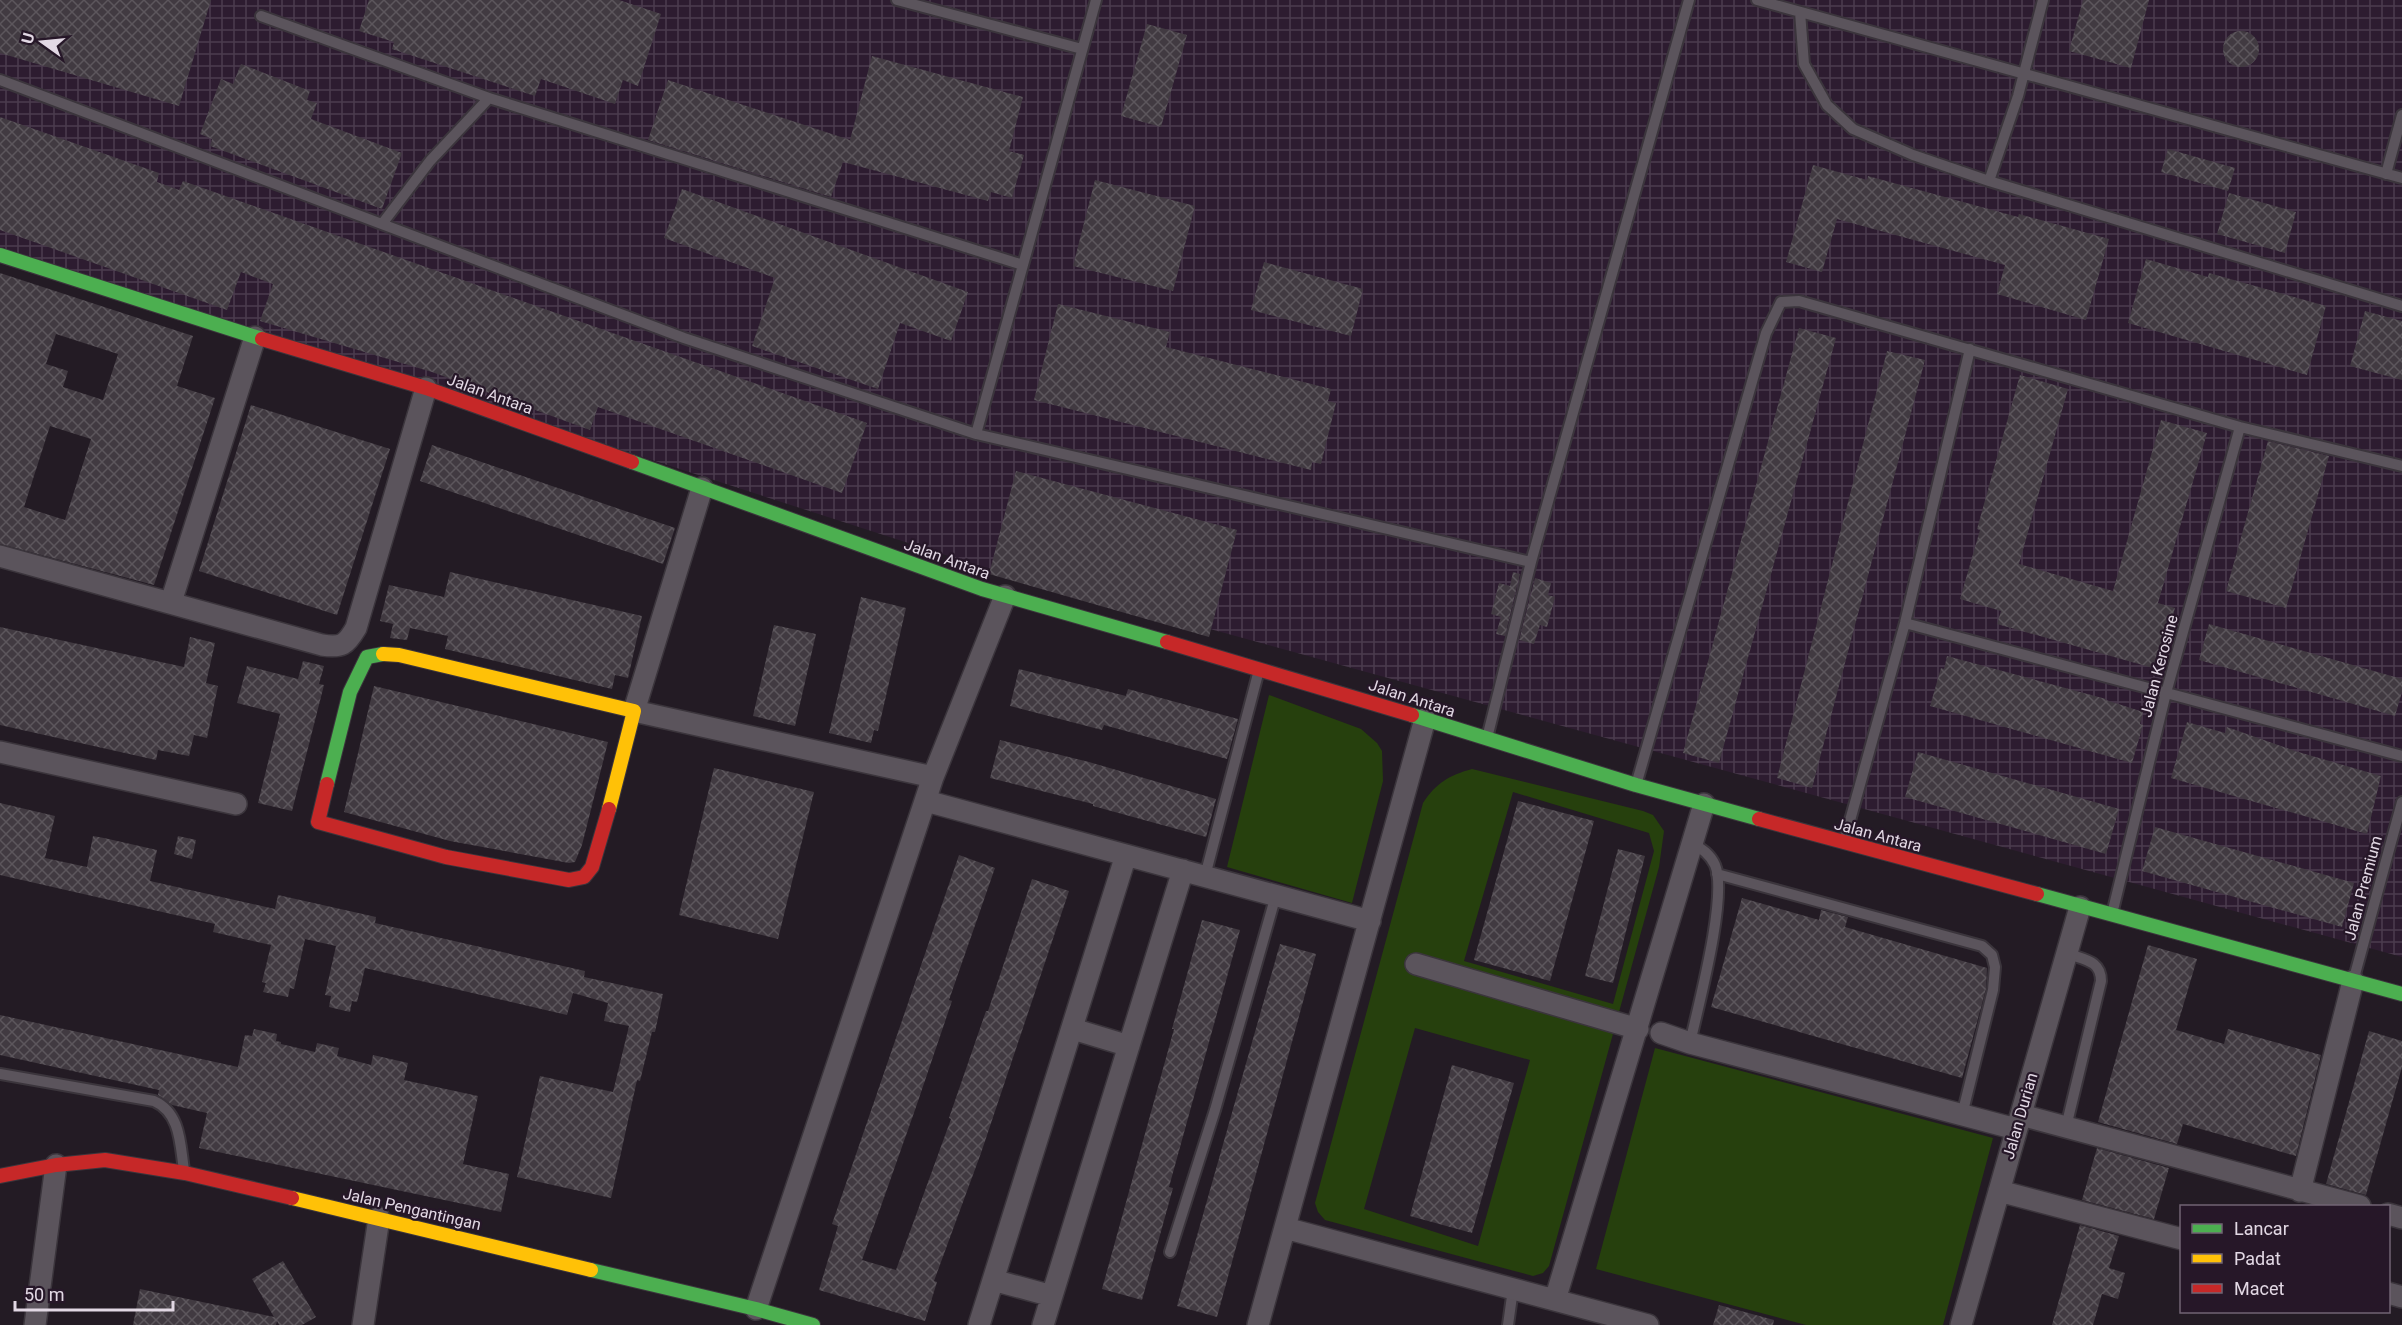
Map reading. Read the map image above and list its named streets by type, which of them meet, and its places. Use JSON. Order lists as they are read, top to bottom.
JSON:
{
  "streets": {
    "street": ["Jalan Antara", "Jalan Durian", "Jalan Pengantingan"],
    "lane": ["Jalan Kerosine", "Jalan Premium"]
  },
  "crossings": [
    ["Jalan Antara", "Jalan Kerosine"],
    ["Jalan Antara", "Jalan Premium"],
    ["Jalan Antara", "Jalan Durian"]
  ],
  "legend": ["Lancar", "Padat", "Macet"],
  "scale_bar": "50 m",
  "north": "left"
}
